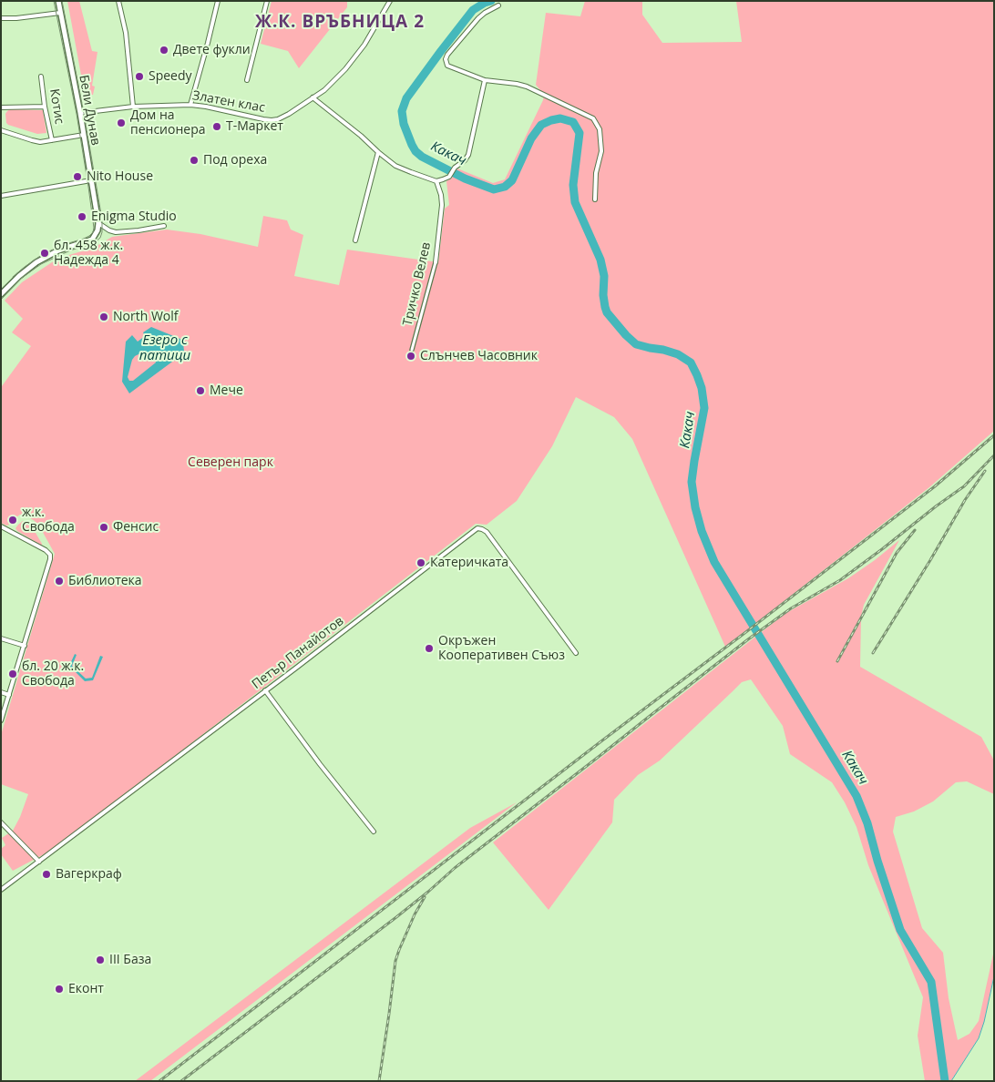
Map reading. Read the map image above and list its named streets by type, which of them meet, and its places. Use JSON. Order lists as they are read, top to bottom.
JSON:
{
  "streets": {
    "street": [
      "Златен клас",
      "Котис",
      "Бели Дунав",
      "Тричко Велев",
      "Петър Панайотов"
    ]
  },
  "crossings": [
    ["Златен клас", "Бели Дунав"]
  ],
  "districts": ["Ж.К. ВРЪБНИЦА 2"],
  "water": ["Какач", "Езеро с патици"],
  "parks": ["Северен парк"],
  "places": [
    "Двете фукли",
    "Speedy",
    "Дом на пенсионера",
    "Т-Маркет",
    "Под ореха",
    "Nito House",
    "Enigma Studio",
    "бл. 458 ж.к. Надежда 4",
    "North Wolf",
    "Слънчев Часовник",
    "Мече",
    "ж.к. Свобода",
    "Фенсис",
    "Катеричката",
    "Библиотека",
    "Окръжен Кооперативен Съюз",
    "бл. 20 ж.к. Свобода",
    "Вагеркраф",
    "III База",
    "Еконт"
  ]
}
